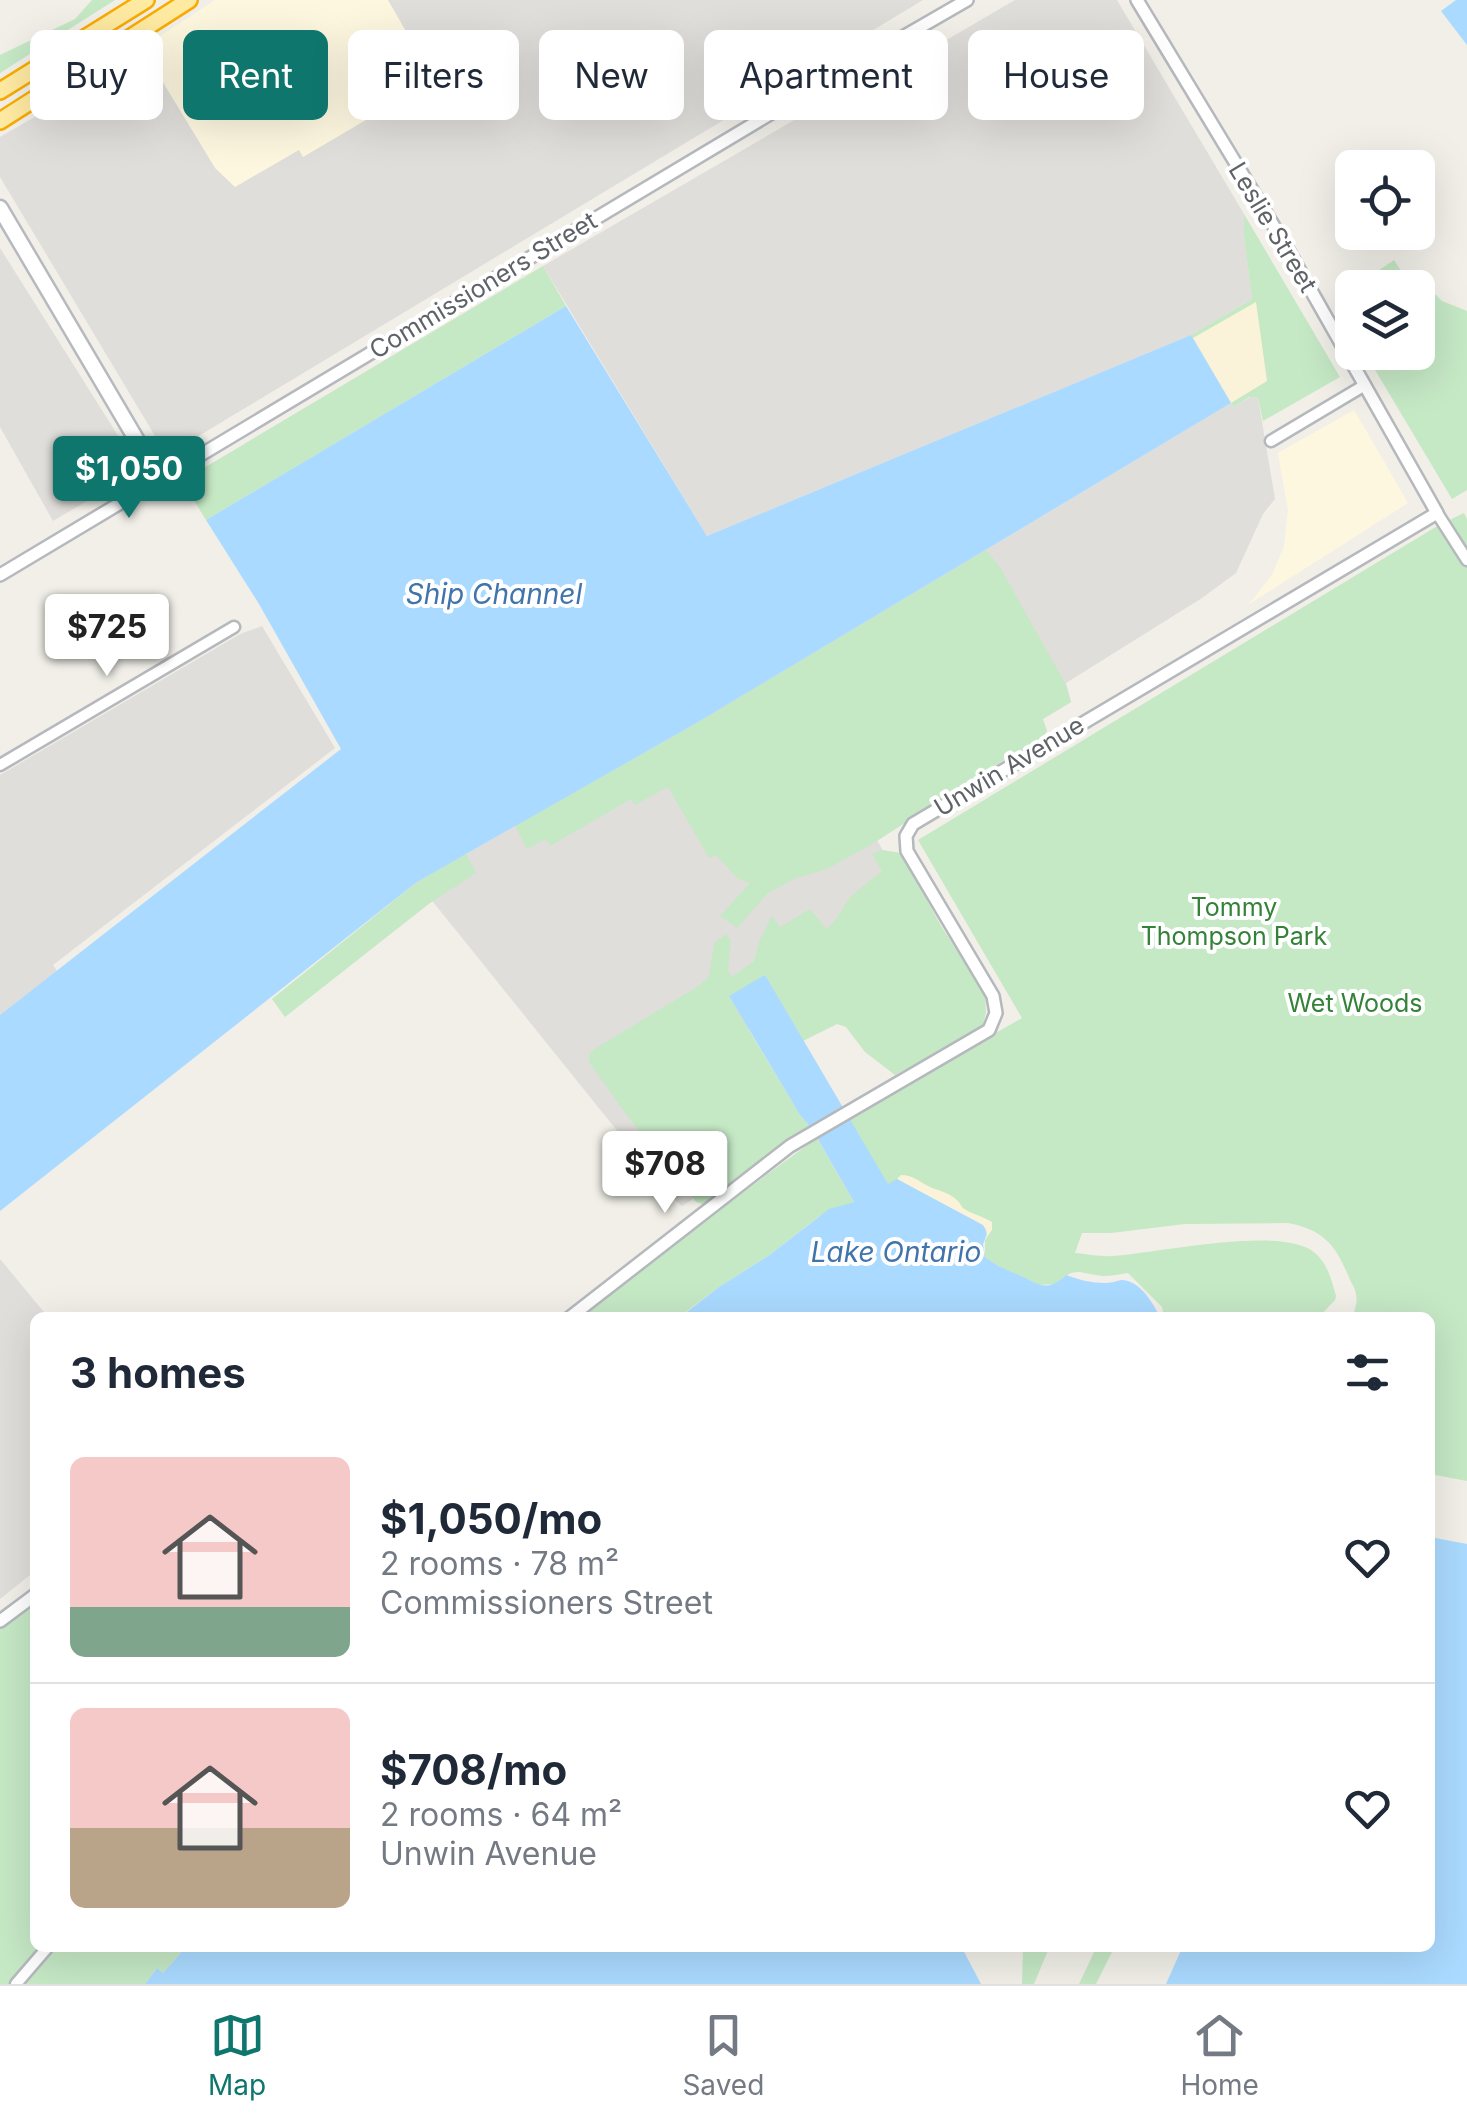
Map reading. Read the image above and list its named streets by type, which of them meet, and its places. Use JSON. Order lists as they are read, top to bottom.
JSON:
{
  "streets": {
    "street": ["Leslie Street", "Commissioners Street", "Unwin Avenue"]
  },
  "crossings": [
    ["Leslie Street", "Unwin Avenue"]
  ],
  "water": ["Ship Channel", "Lake Ontario"],
  "parks": ["Tommy Thompson Park", "Wet Woods"],
  "page": {
    "chip": [
      "Buy",
      "Rent",
      "Filters",
      "New",
      "Apartment",
      "House"
    ],
    "price": ["$1,050", "$725", "$708"],
    "heading": "3 homes",
    "list": [
      {
        "name": "$1,050/mo",
        "note": "2 rooms · 78 m² · Commissioners Street"
      },
      {
        "name": "$708/mo",
        "note": "2 rooms · 64 m² · Unwin Avenue"
      }
    ],
    "tabs": ["Map", "Saved", "Home"]
  }
}
